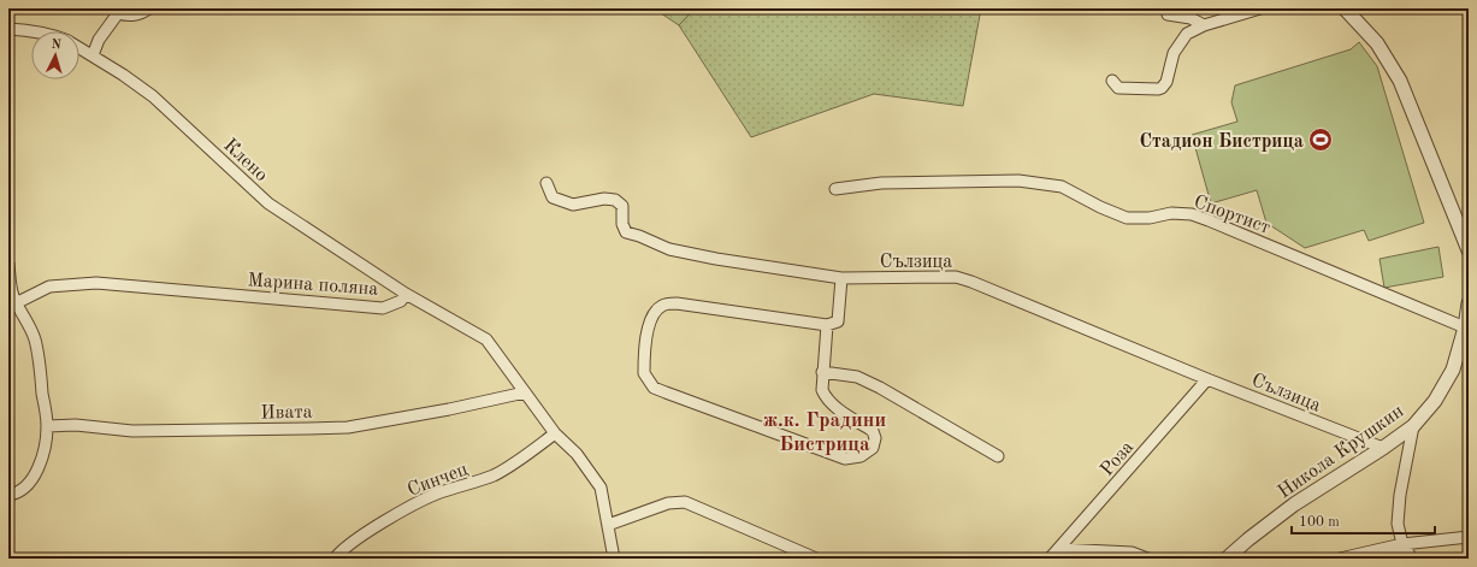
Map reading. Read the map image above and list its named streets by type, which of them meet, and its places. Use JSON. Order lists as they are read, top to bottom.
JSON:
{
  "streets": {
    "street": [
      "Клено",
      "Спортист",
      "Сълзица",
      "Марина поляна",
      "Ивата",
      "Никола Крушкин",
      "Роза",
      "Синчец"
    ]
  },
  "crossings": [
    ["Клено", "Марина поляна"],
    ["Спортист", "Никола Крушкин"],
    ["Сълзица", "Никола Крушкин"],
    ["Сълзица", "Роза"],
    ["Марина поляна", "Ивата"],
    ["Марина поляна", "Синчец"]
  ],
  "districts": ["ж.к. Градини Бистрица"],
  "places": {
    "sports": ["Стадион Бистрица"]
  },
  "scale_bar": "100 m",
  "north": "top"
}
